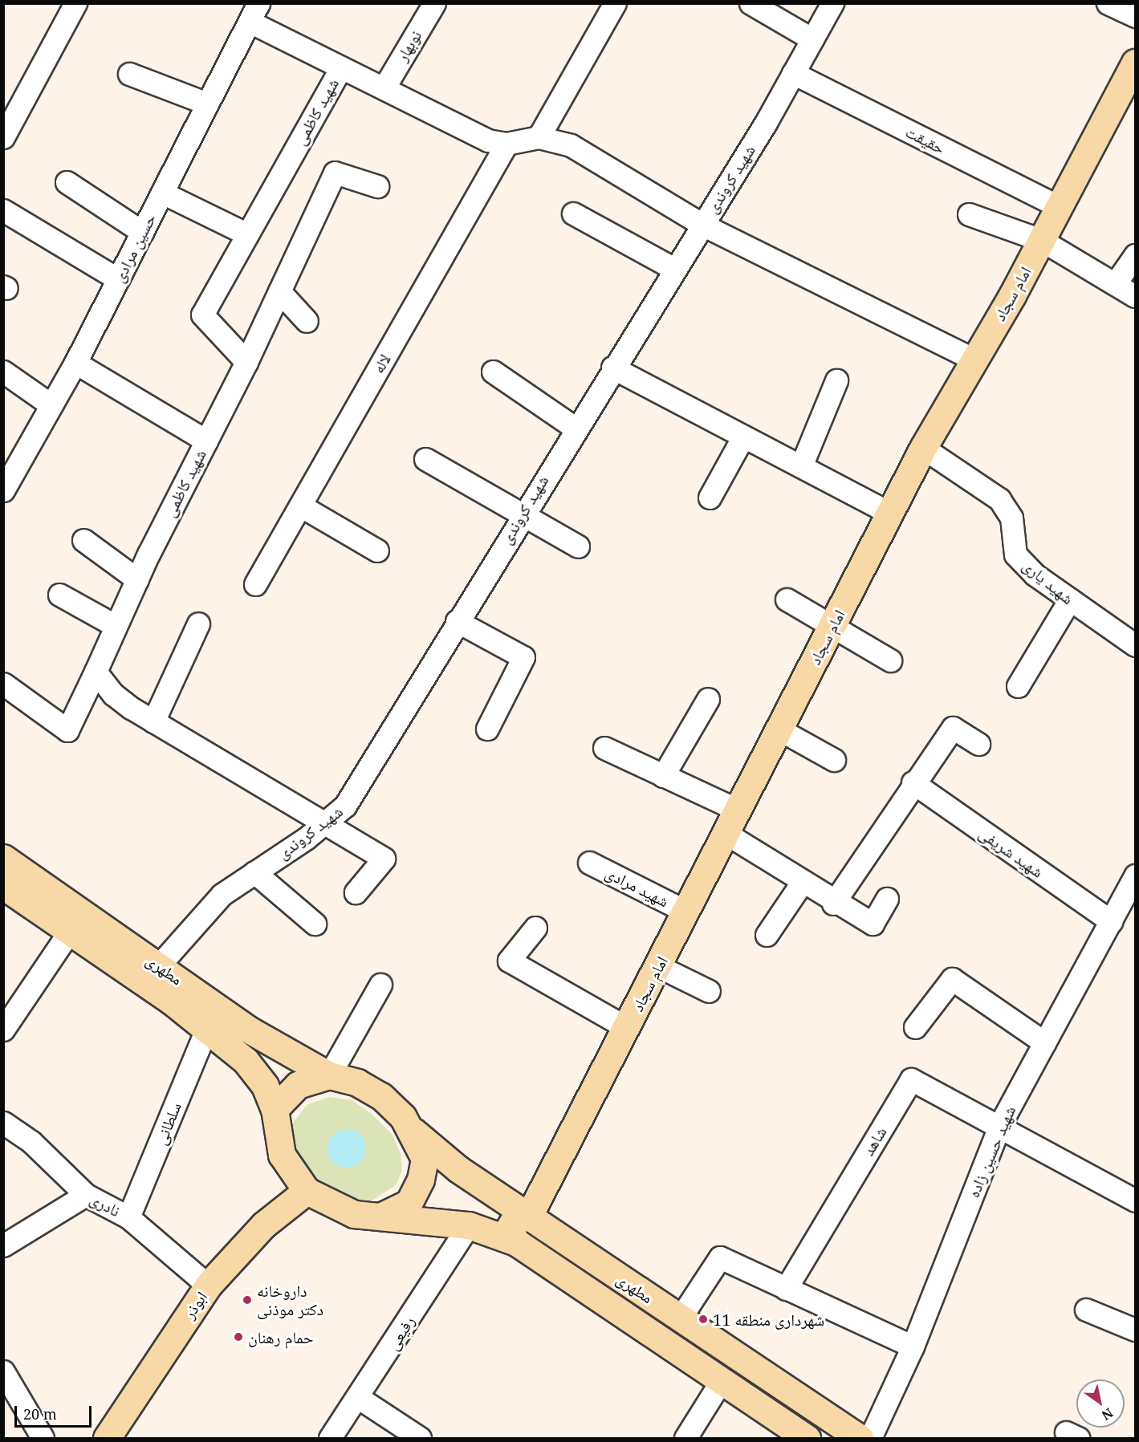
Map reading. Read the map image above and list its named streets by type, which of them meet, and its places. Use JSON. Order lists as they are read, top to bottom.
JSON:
{
  "streets": {
    "main road": ["امام سجاد", "مطهری", "ابوذر"],
    "street": [
      "نوبهار",
      "شهید کاظمی",
      "حقیقت",
      "شهید کروندی",
      "حسین مرادی",
      "لاله",
      "شهید یاری",
      "شهید شریفی",
      "شهید مرادی",
      "سلطانی",
      "شاهد",
      "شهید حسین زاده",
      "نادری",
      "رفیعی"
    ]
  },
  "crossings": [
    ["حقیقت", "شهید کروندی"],
    ["حقیقت", "امام سجاد"],
    ["شهید کروندی", "مطهری"],
    ["امام سجاد", "شهید یاری"],
    ["امام سجاد", "شهید مرادی"],
    ["امام سجاد", "مطهری"],
    ["شهید شریفی", "شهید حسین زاده"],
    ["مطهری", "سلطانی"],
    ["مطهری", "ابوذر"],
    ["مطهری", "رفیعی"],
    ["سلطانی", "نادری"],
    ["شاهد", "شهید حسین زاده"],
    ["نادری", "ابوذر"]
  ],
  "places": ["داروخانه دکتر موذنی", "شهرداری منطقه 11", "حمام رهنان"],
  "scale_bar": "20 m",
  "north": "bottom right"
}
